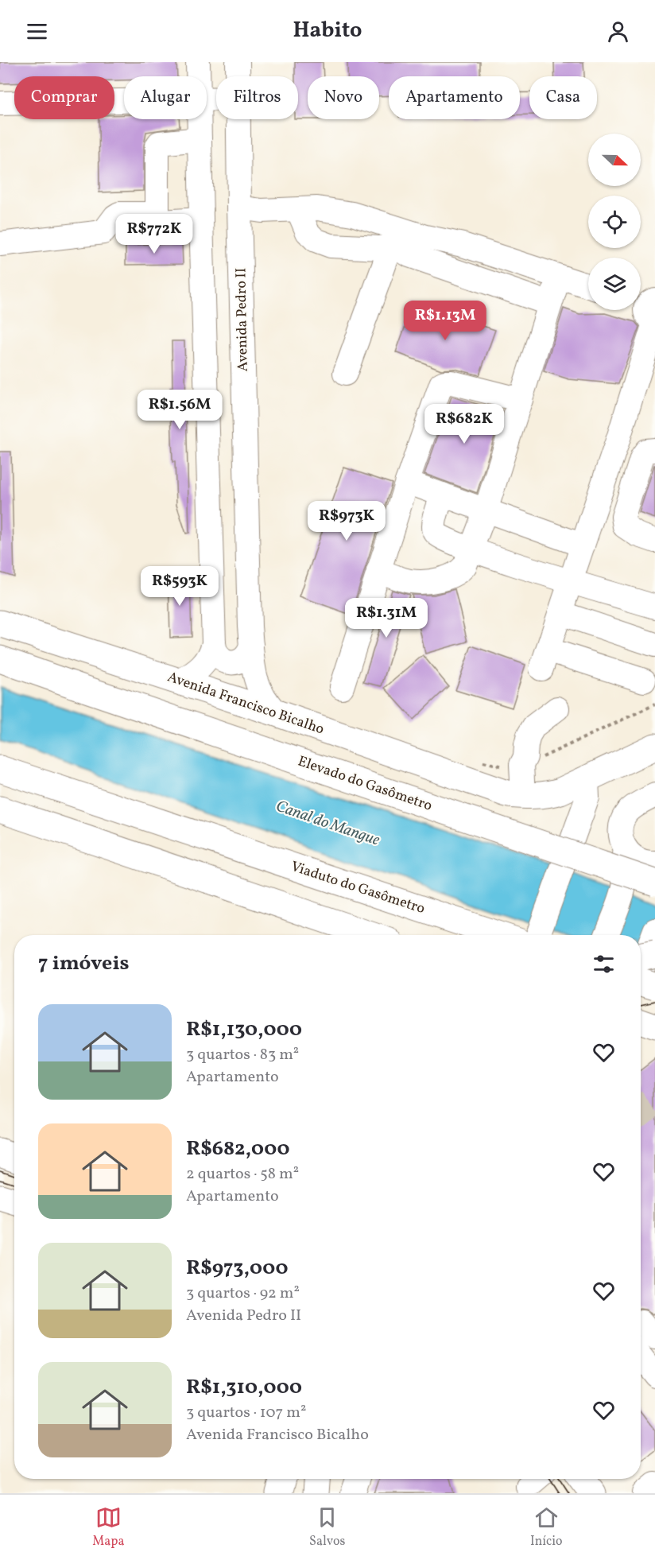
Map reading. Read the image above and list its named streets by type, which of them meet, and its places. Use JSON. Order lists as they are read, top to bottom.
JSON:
{
  "streets": {
    "main road": ["Avenida Francisco Bicalho", "Elevado do Gasômetro", "Viaduto do Gasômetro"],
    "street": ["Avenida Pedro II"]
  },
  "crossings": [
    ["Avenida Pedro II", "Avenida Francisco Bicalho"]
  ],
  "water": ["Canal do Mangue"],
  "north": "right",
  "page": {
    "header": "Habito",
    "chip": [
      "Comprar",
      "Alugar",
      "Filtros",
      "Novo",
      "Apartamento",
      "Casa"
    ],
    "price": [
      "R$772K",
      "R$1.13M",
      "R$1.56M",
      "R$682K",
      "R$973K",
      "R$593K",
      "R$1.31M"
    ],
    "heading": "7 imóveis",
    "list": [
      {
        "name": "R$1,130,000",
        "note": "3 quartos · 83 m² · Apartamento"
      },
      {
        "name": "R$682,000",
        "note": "2 quartos · 58 m² · Apartamento"
      },
      {
        "name": "R$973,000",
        "note": "3 quartos · 92 m² · Avenida Pedro II"
      },
      {
        "name": "R$1,310,000",
        "note": "3 quartos · 107 m² · Avenida Francisco Bicalho"
      }
    ],
    "tabs": ["Mapa", "Salvos", "Início"]
  }
}
